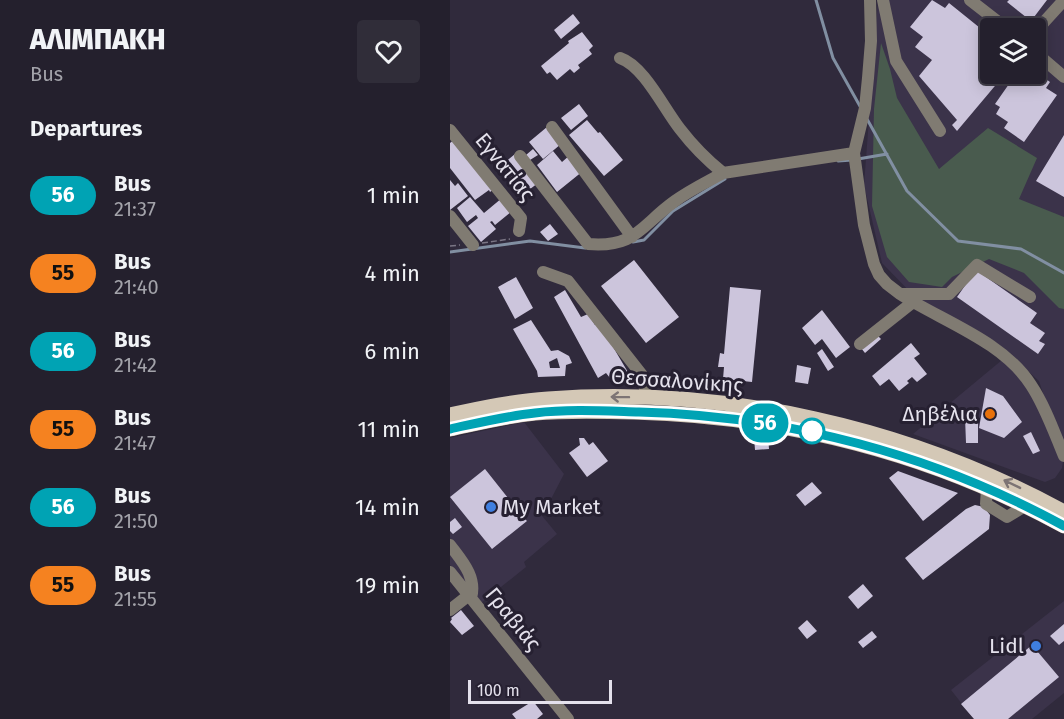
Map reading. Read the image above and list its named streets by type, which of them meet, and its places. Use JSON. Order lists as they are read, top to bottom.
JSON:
{
  "streets": {
    "main road": ["Θεσσαλονίκης"],
    "street": ["Εγνατίας", "Γραβιάς"]
  },
  "places": ["Δηβέλια", "My Market", "Lidl"],
  "lines": ["bus line 56"],
  "scale_bar": "100 m",
  "page": {
    "heading": [
      ["ΑΛΙΜΠΑΚΗ", "Bus"],
      "Departures"
    ],
    "on_map": "56",
    "list": [
      {
        "mark": "56",
        "name": "Bus",
        "note": "21:37",
        "value": "1 min"
      },
      {
        "mark": "55",
        "name": "Bus",
        "note": "21:40",
        "value": "4 min"
      },
      {
        "mark": "56",
        "name": "Bus",
        "note": "21:42",
        "value": "6 min"
      },
      {
        "mark": "55",
        "name": "Bus",
        "note": "21:47",
        "value": "11 min"
      },
      {
        "mark": "56",
        "name": "Bus",
        "note": "21:50",
        "value": "14 min"
      },
      {
        "mark": "55",
        "name": "Bus",
        "note": "21:55",
        "value": "19 min"
      }
    ],
    "scale": "100 m"
  }
}
